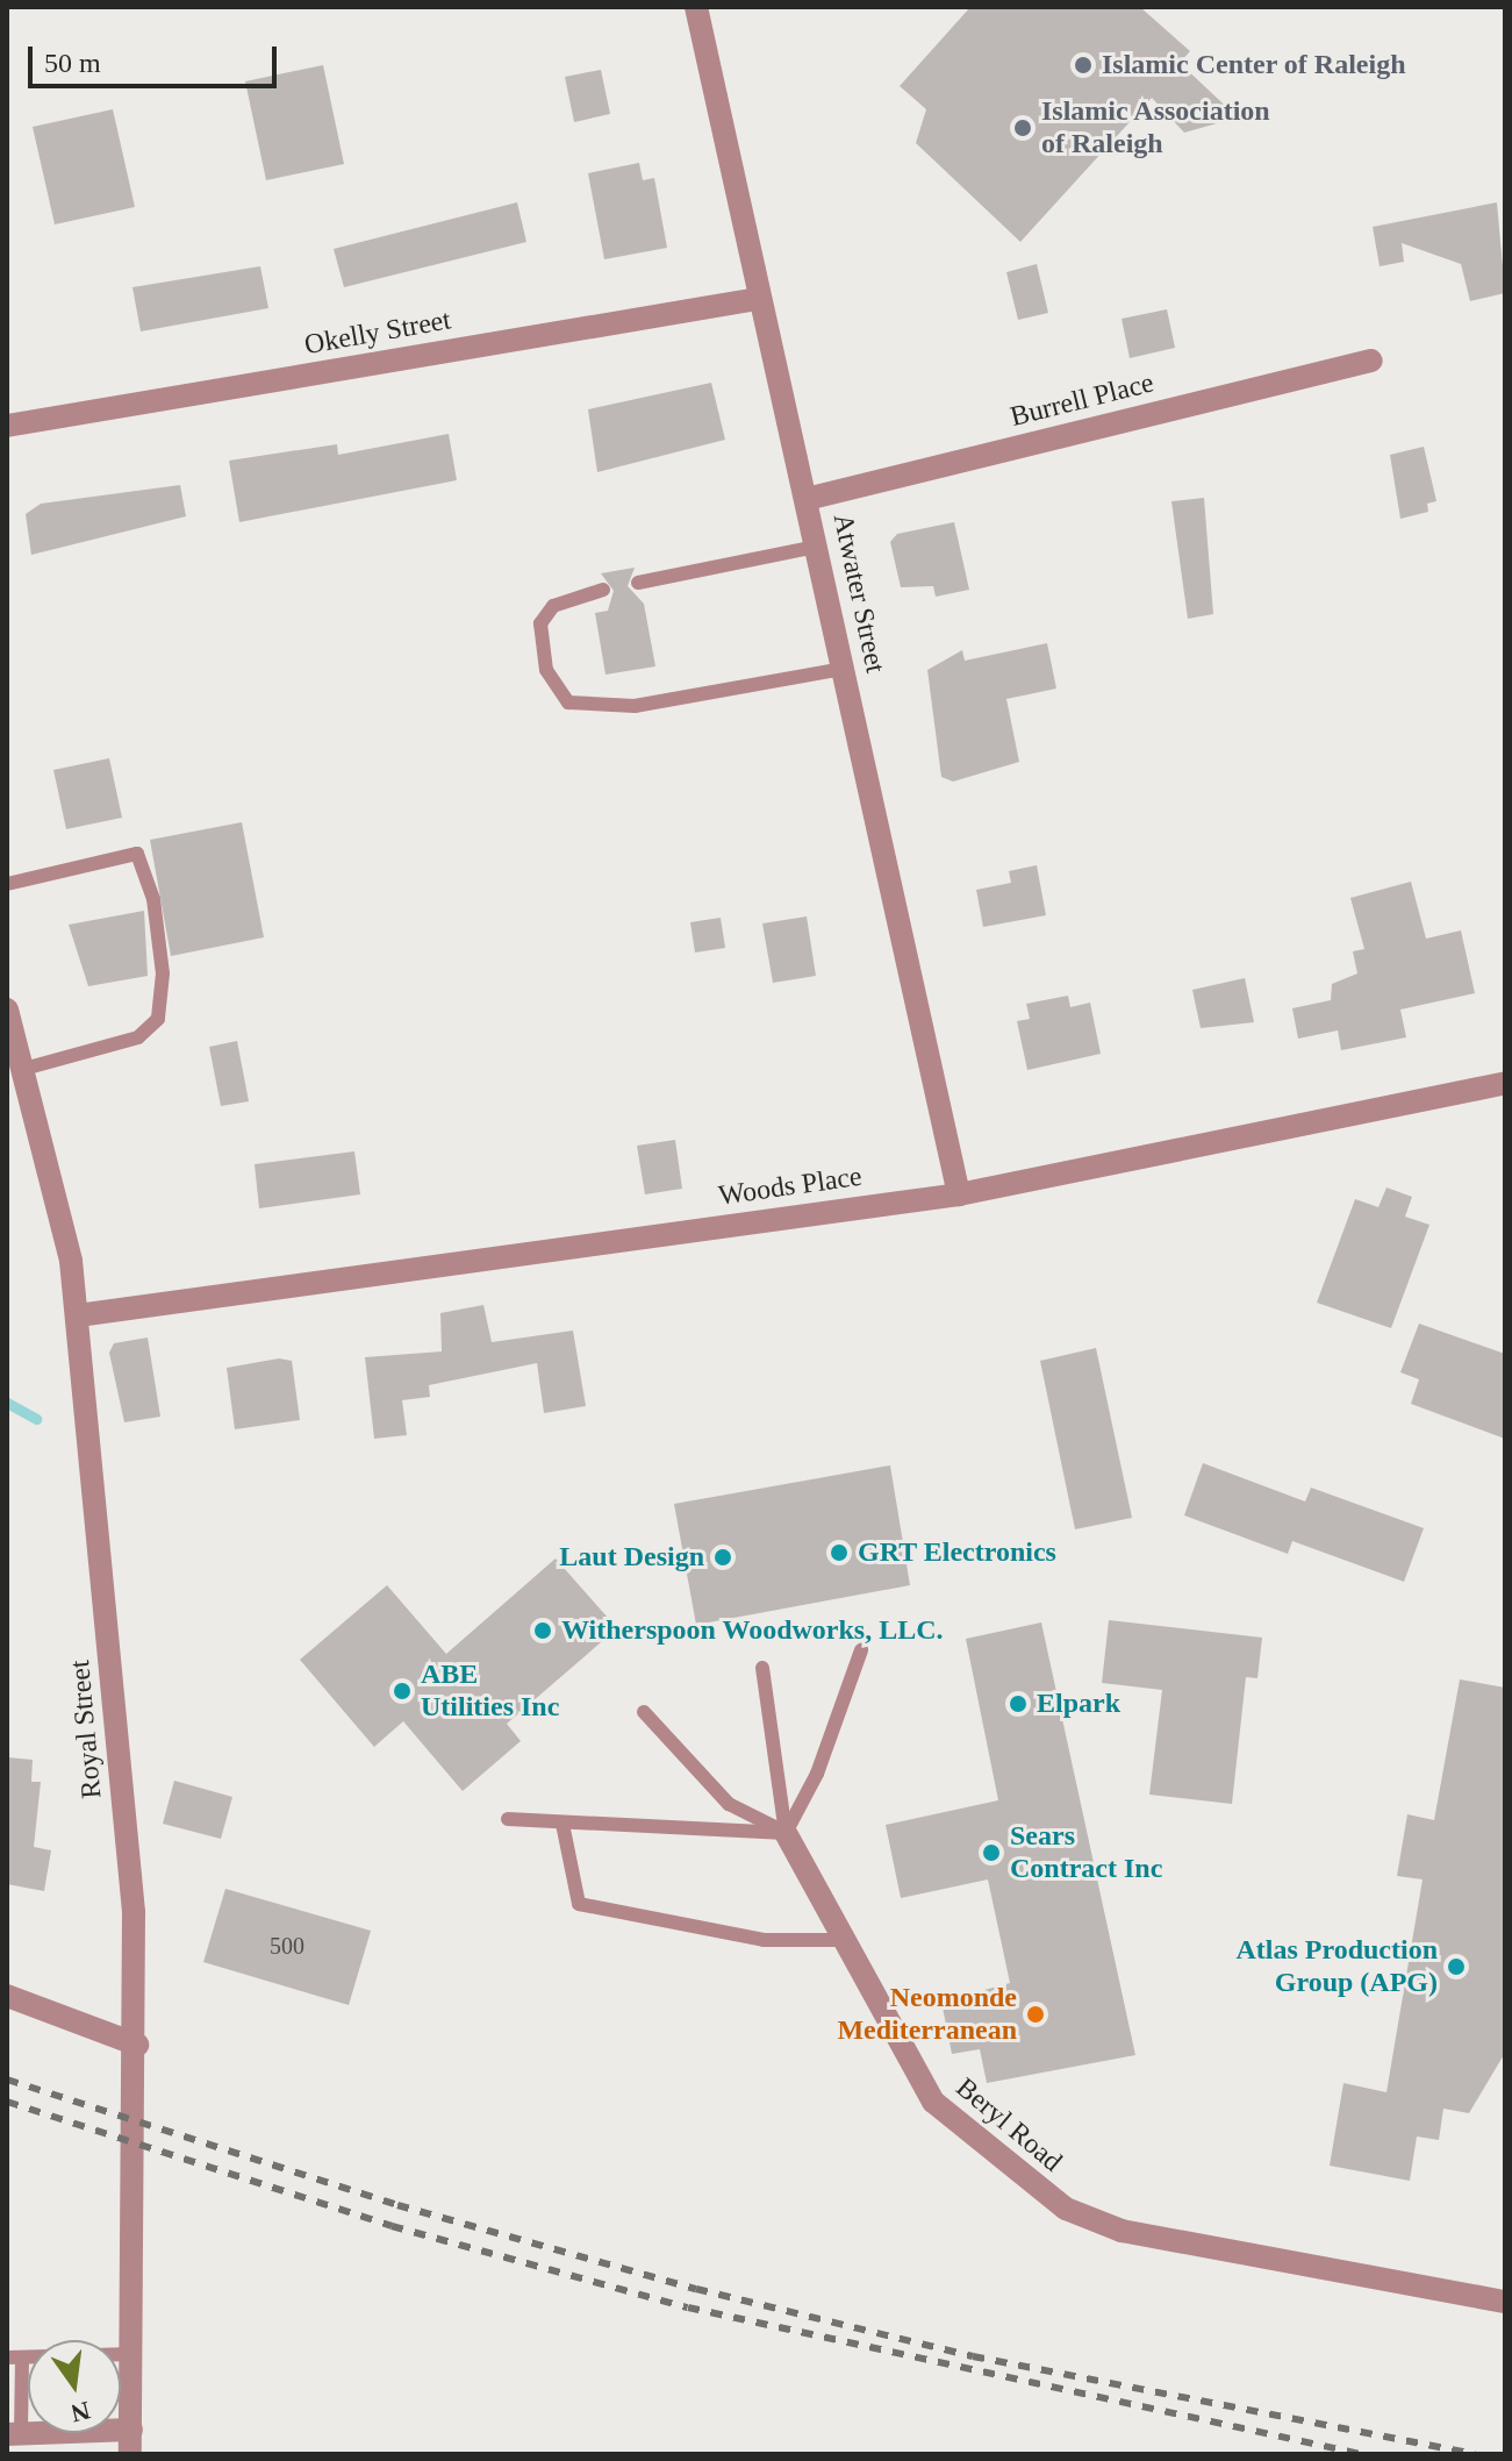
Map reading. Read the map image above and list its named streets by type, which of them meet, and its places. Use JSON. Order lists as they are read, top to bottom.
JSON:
{
  "streets": {
    "street": [
      "Okelly Street",
      "Burrell Place",
      "Atwater Street",
      "Woods Place",
      "Royal Street",
      "Beryl Road"
    ]
  },
  "crossings": [
    ["Okelly Street", "Atwater Street"],
    ["Burrell Place", "Atwater Street"],
    ["Atwater Street", "Woods Place"],
    ["Woods Place", "Royal Street"]
  ],
  "places": [
    "Islamic Center of Raleigh",
    "Islamic Association of Raleigh",
    "GRT Electronics",
    "Laut Design",
    "Witherspoon Woodworks, LLC.",
    "ABE Utilities Inc",
    "Elpark",
    "Sears Contract Inc",
    "Atlas Production Group (APG)",
    "Neomonde Mediterranean"
  ],
  "house_numbers": ["500"],
  "scale_bar": "50 m",
  "north": "bottom"
}
